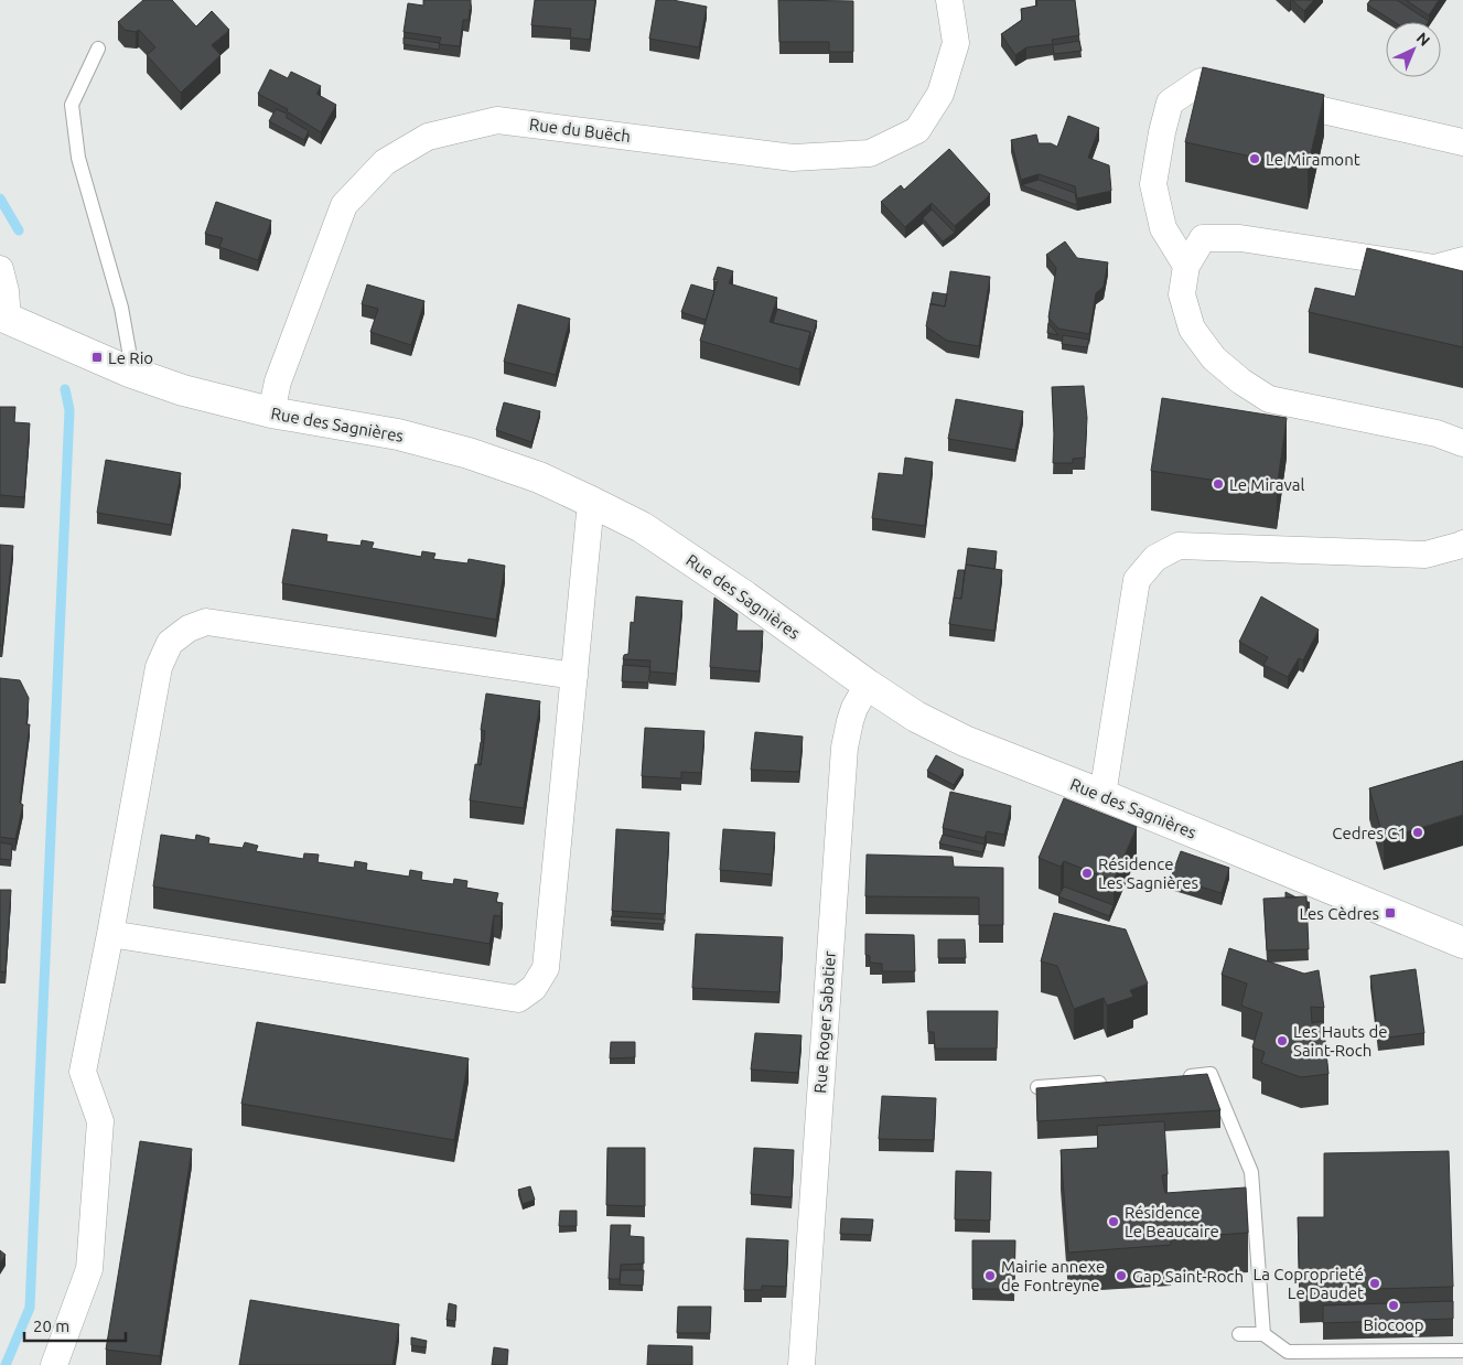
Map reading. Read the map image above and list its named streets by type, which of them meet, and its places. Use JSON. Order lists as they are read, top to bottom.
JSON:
{
  "streets": {
    "main road": ["Rue des Sagnières"],
    "street": ["Rue du Buëch", "Rue Roger Sabatier"]
  },
  "crossings": [
    ["Rue du Buëch", "Rue des Sagnières"],
    ["Rue des Sagnières", "Rue Roger Sabatier"]
  ],
  "places": {
    "other": [
      "Le Miramont",
      "Le Miraval",
      "Cedres C1",
      "Résidence Les Sagnières",
      "Les Hauts de Saint-Roch",
      "Résidence Le Beaucaire",
      "Mairie annexe de Fontreyne",
      "Gap Saint-Roch",
      "La Coproprieté Le Daudet",
      "Biocoop"
    ],
    "transit": ["Le Rio", "Les Cèdres"]
  },
  "scale_bar": "20 m",
  "north": "top right"
}
